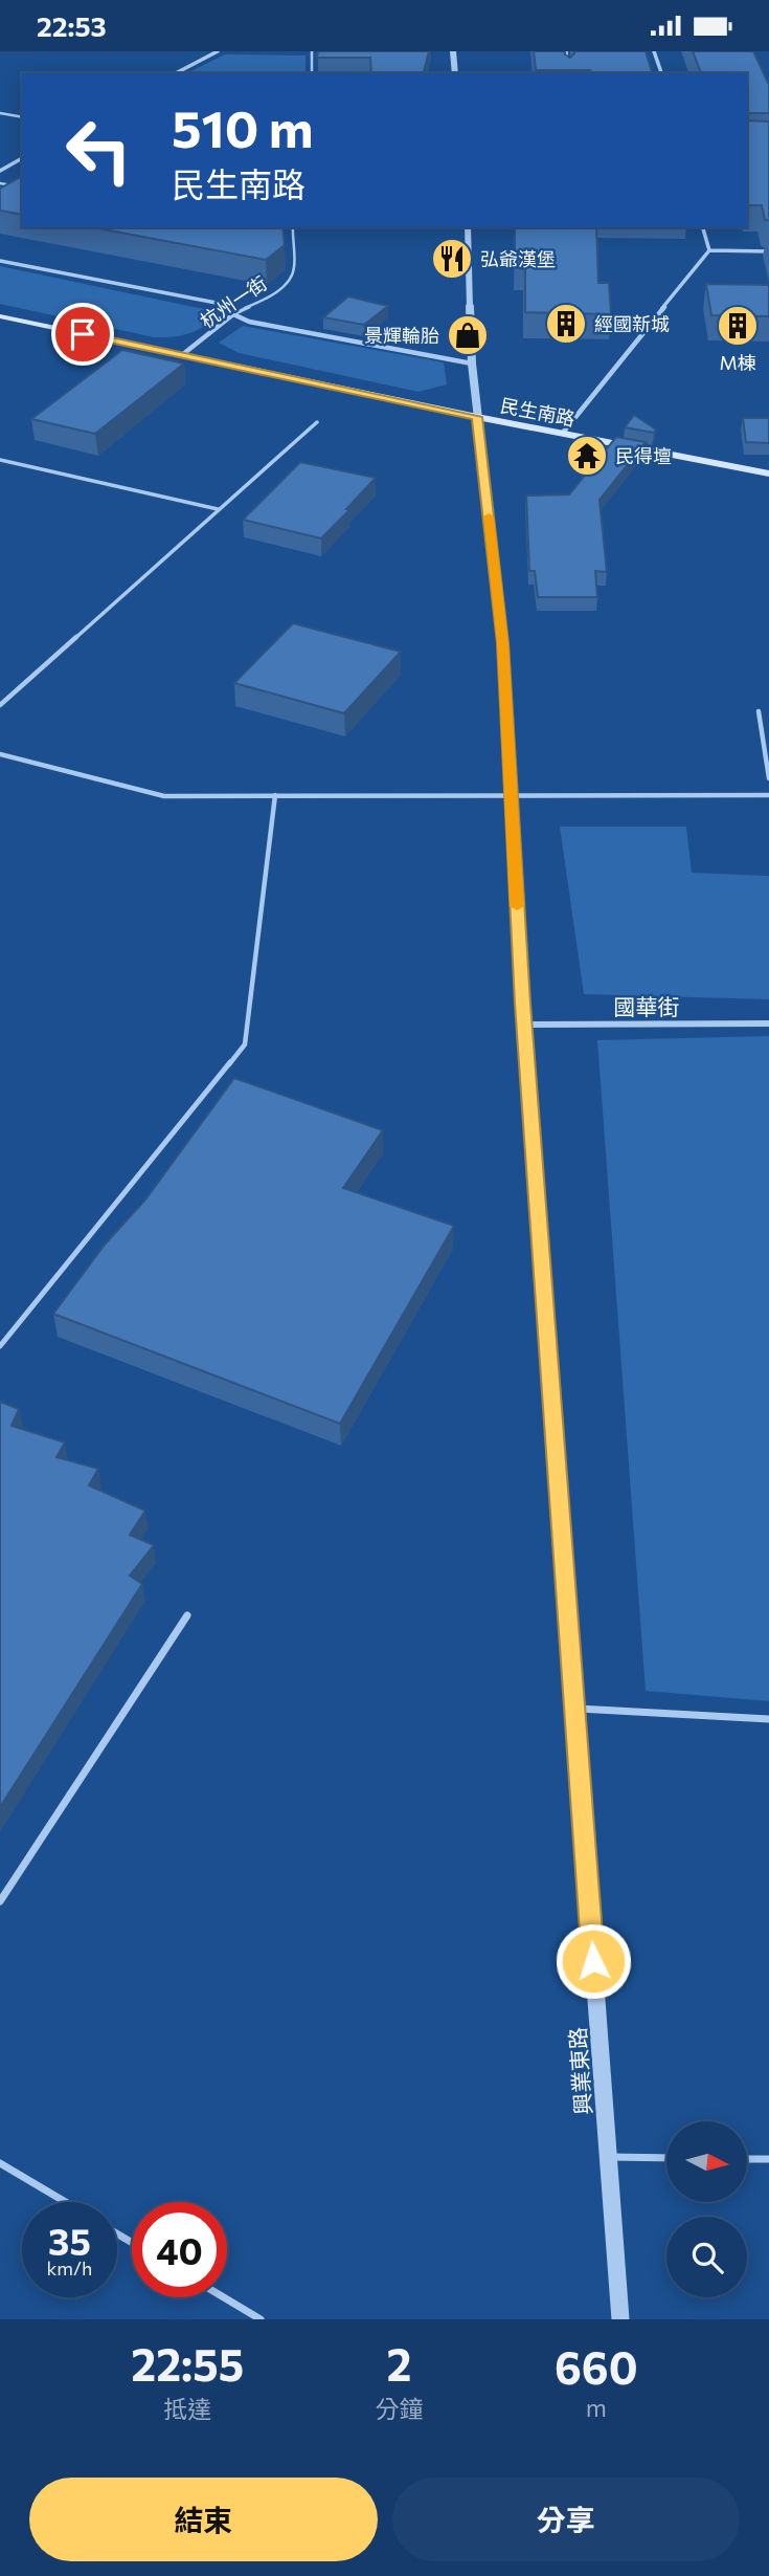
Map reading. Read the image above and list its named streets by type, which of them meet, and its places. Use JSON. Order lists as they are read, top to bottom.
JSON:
{
  "streets": {
    "main road": ["民生南路"],
    "street": ["杭州一街", "國華街", "興業東路"]
  },
  "crossings": [
    ["杭州一街", "民生南路"],
    ["民生南路", "興業東路"],
    ["國華街", "興業東路"]
  ],
  "places": {
    "restaurant": ["弘爺漢堡"],
    "building": ["經國新城", "M棟"],
    "shop": ["景輝輪胎"],
    "temple": ["民得壇"]
  },
  "north": "right",
  "page": {
    "status": "22:53",
    "turn": ["510 m", "民生南路"],
    "speed": "35 km/h",
    "limit": "40",
    "eta": [
      "22:55",
      "抵達",
      "2",
      "分鐘",
      "660",
      "m"
    ],
    "buttons": ["結束", "分享"]
  }
}
